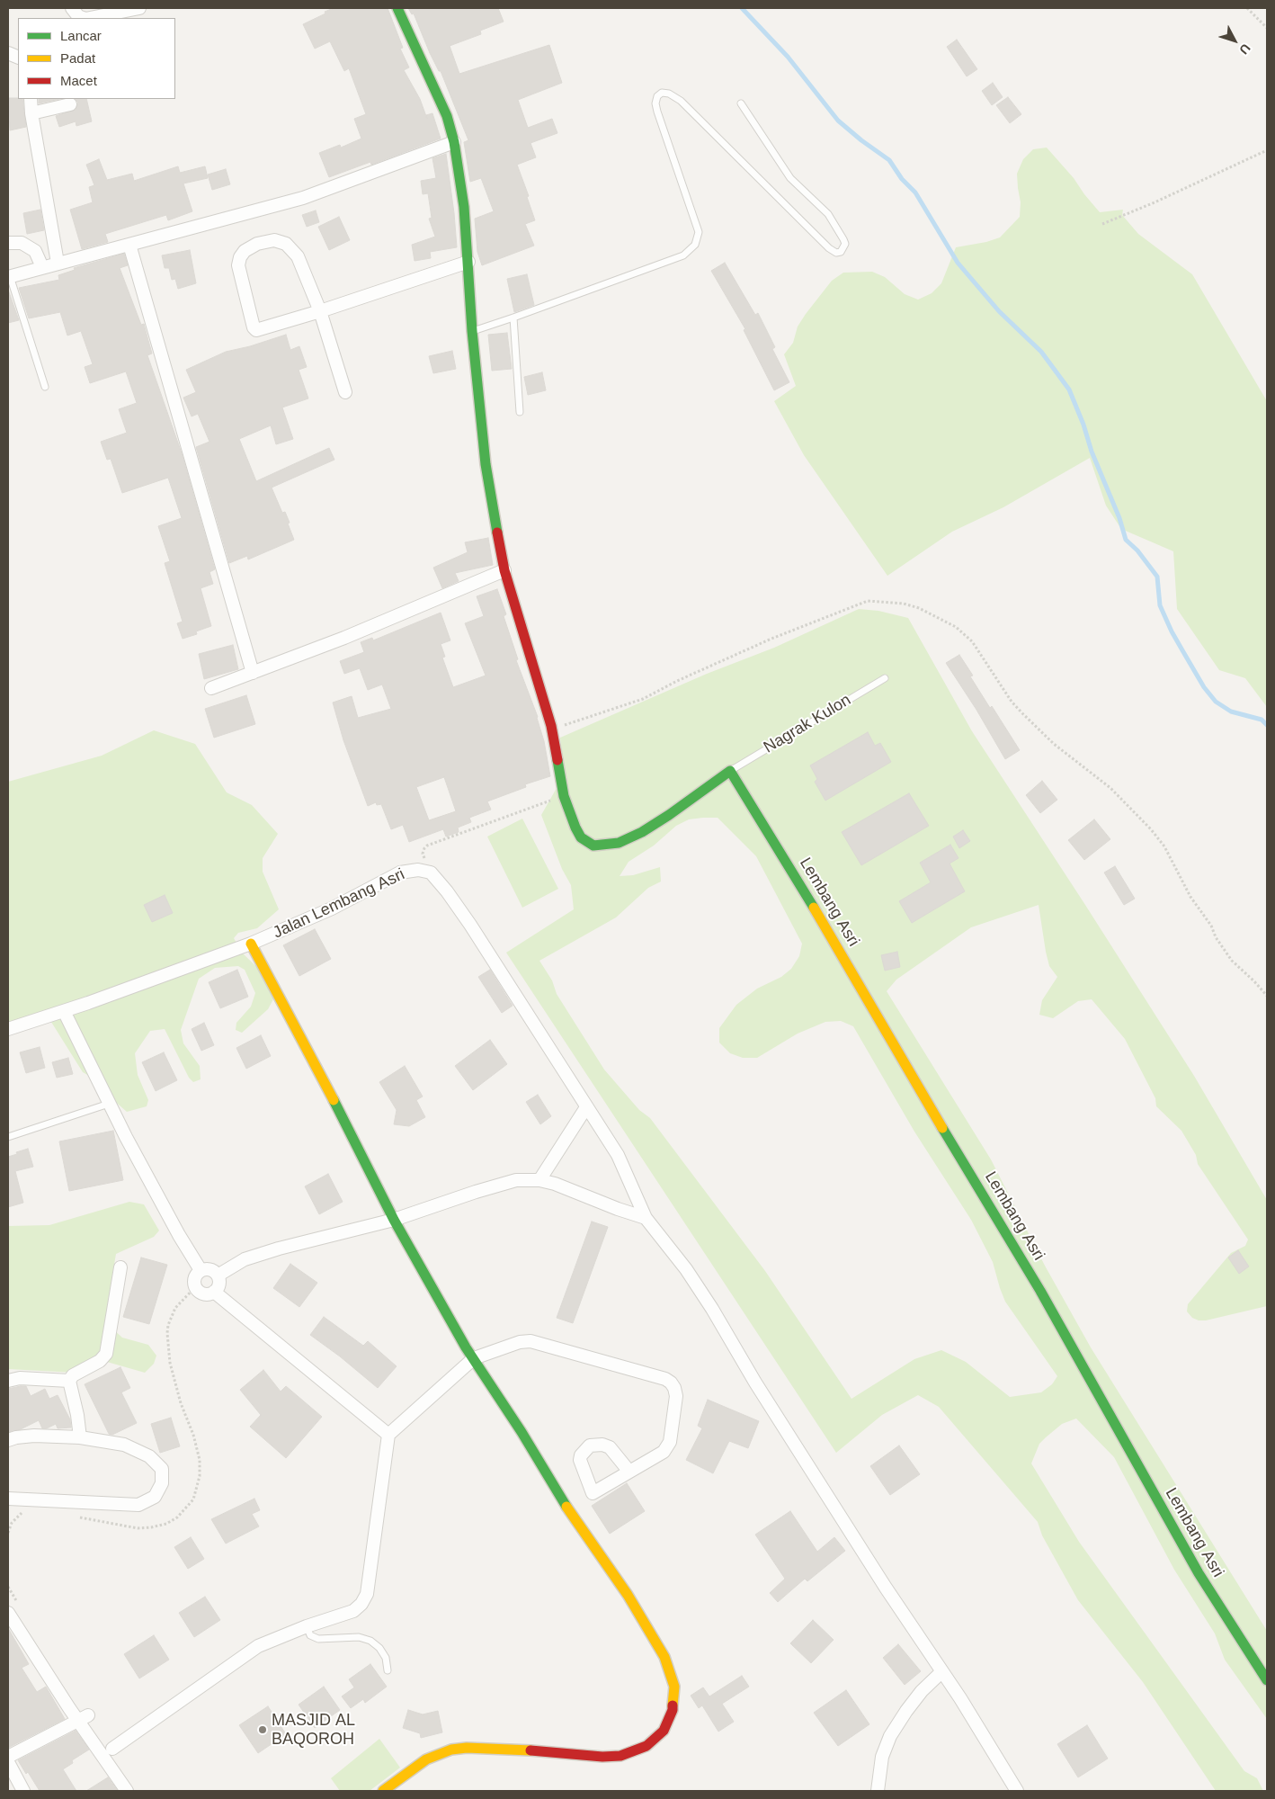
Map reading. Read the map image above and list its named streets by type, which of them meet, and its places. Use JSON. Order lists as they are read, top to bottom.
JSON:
{
  "streets": {
    "street": ["Lembang Asri", "Jalan Lembang Asri"],
    "lane": ["Nagrak Kulon"]
  },
  "crossings": [
    ["Nagrak Kulon", "Lembang Asri"]
  ],
  "places": ["MASJID AL BAQOROH"],
  "legend": ["Lancar", "Padat", "Macet"],
  "north": "bottom right"
}
